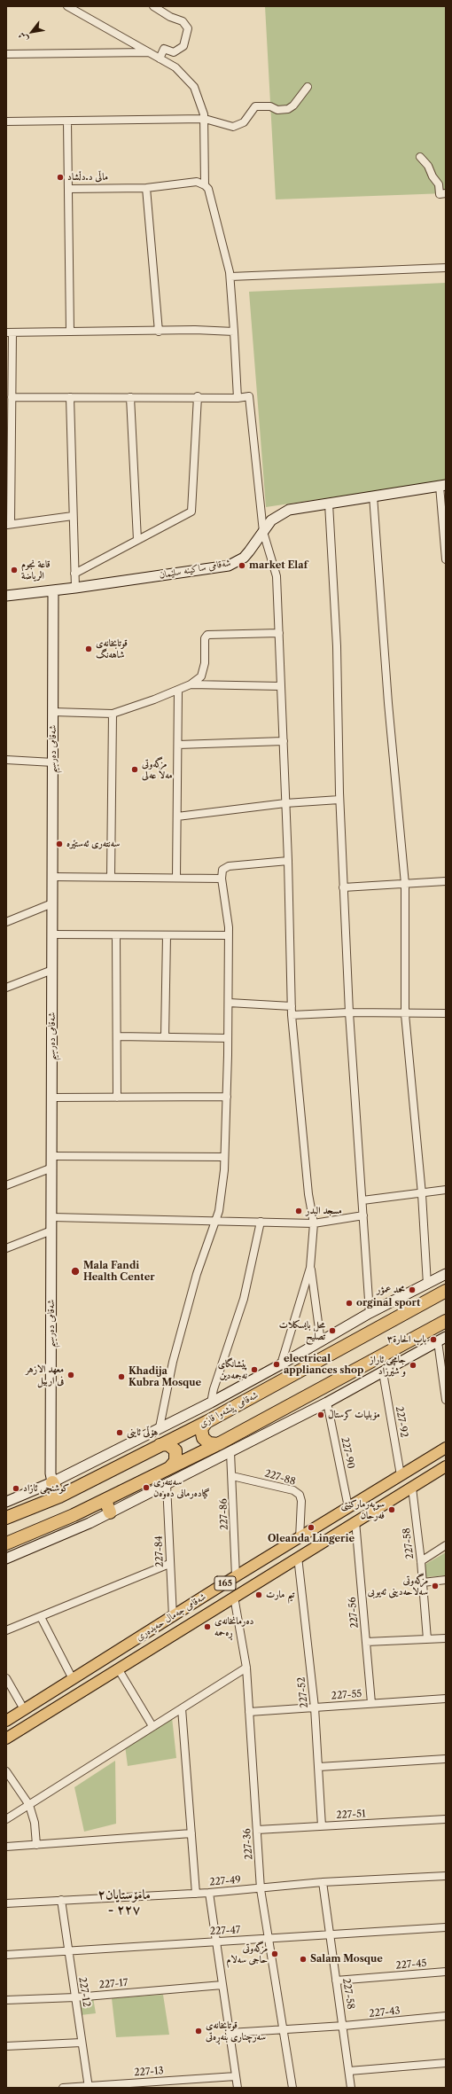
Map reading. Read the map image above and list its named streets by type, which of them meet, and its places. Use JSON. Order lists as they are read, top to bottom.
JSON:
{
  "streets": {
    "highway": ["شەقامی پێشەوا قازی"],
    "main road": ["165", "شەقامی جەمال حەیدەری"],
    "street": [
      "شەقامی ساکینە سلێمان",
      "شەقامی دەرسیم",
      "227-92",
      "227-90",
      "227-88",
      "227-86",
      "227-58",
      "227-84",
      "227-56",
      "227-52",
      "227-55",
      "227-51",
      "227-36",
      "227-49",
      "227-47",
      "227-45",
      "227-17",
      "227-12",
      "227-43",
      "227-13"
    ]
  },
  "crossings": [
    ["شەقامی ساکینە سلێمان", "شەقامی دەرسیم"],
    ["227-92", "شەقامی جەمال حەیدەری"],
    ["227-90", "شەقامی جەمال حەیدەری"],
    ["227-88", "227-86"],
    ["227-88", "شەقامی جەمال حەیدەری"],
    ["227-86", "شەقامی جەمال حەیدەری"],
    ["227-58", "شەقامی جەمال حەیدەری"],
    ["227-58", "227-49"],
    ["227-58", "227-47"],
    ["227-58", "227-45"],
    ["227-58", "227-43"],
    ["227-84", "شەقامی جەمال حەیدەری"],
    ["227-56", "شەقامی جەمال حەیدەری"],
    ["227-56", "227-55"],
    ["شەقامی جەمال حەیدەری", "227-52"],
    ["شەقامی جەمال حەیدەری", "227-36"],
    ["227-52", "227-55"],
    ["227-52", "227-51"],
    ["227-55", "227-36"],
    ["227-51", "227-36"],
    ["227-36", "227-49"],
    ["227-36", "227-47"],
    ["227-36", "227-43"],
    ["227-49", "227-12"],
    ["227-47", "227-12"],
    ["227-17", "227-12"],
    ["227-12", "227-13"]
  ],
  "districts": ["مامۆستایان٢ - ٢٢٧"],
  "places": [
    "ماڵی د.دڵشاد",
    "market Elaf",
    "قاعة نجوم الرياضة",
    "قوتابخانەى شاهەنگ",
    "مزگەوتی مەلا عەلی",
    "سەنتەری ئەستێرە",
    "مسجد البدر",
    "Mala Fandi Health Center",
    "محمد عمؤر",
    "orginal sport",
    "محل بايسكلات تصليح",
    "باب الحارة٣",
    "electrical appliances shop",
    "جامچی ئاراز و شێرزاد",
    "پێشانگای نەجمەدین",
    "معهد الازهر فی اربیل",
    "Khadija Kubra Mosque",
    "مۆبلیات کرستاڵ",
    "هۆڵی ئاینی",
    "سەنتەری گیادەرمانی دەوەن",
    "کوشنچی ئازاد",
    "سوپەرمارکێتی فەرحان",
    "Oleanda Lingerie",
    "مزگەوتی سەلاحەدینی ئەیوبی",
    "تیم مارت",
    "دەرمانخانەی ڕەحمە",
    "مزگەوتی حاجی سەلام",
    "Salam Mosque",
    "قوتابخانەی سەرچناری بنەڕەتی"
  ],
  "north": "bottom left"
}
